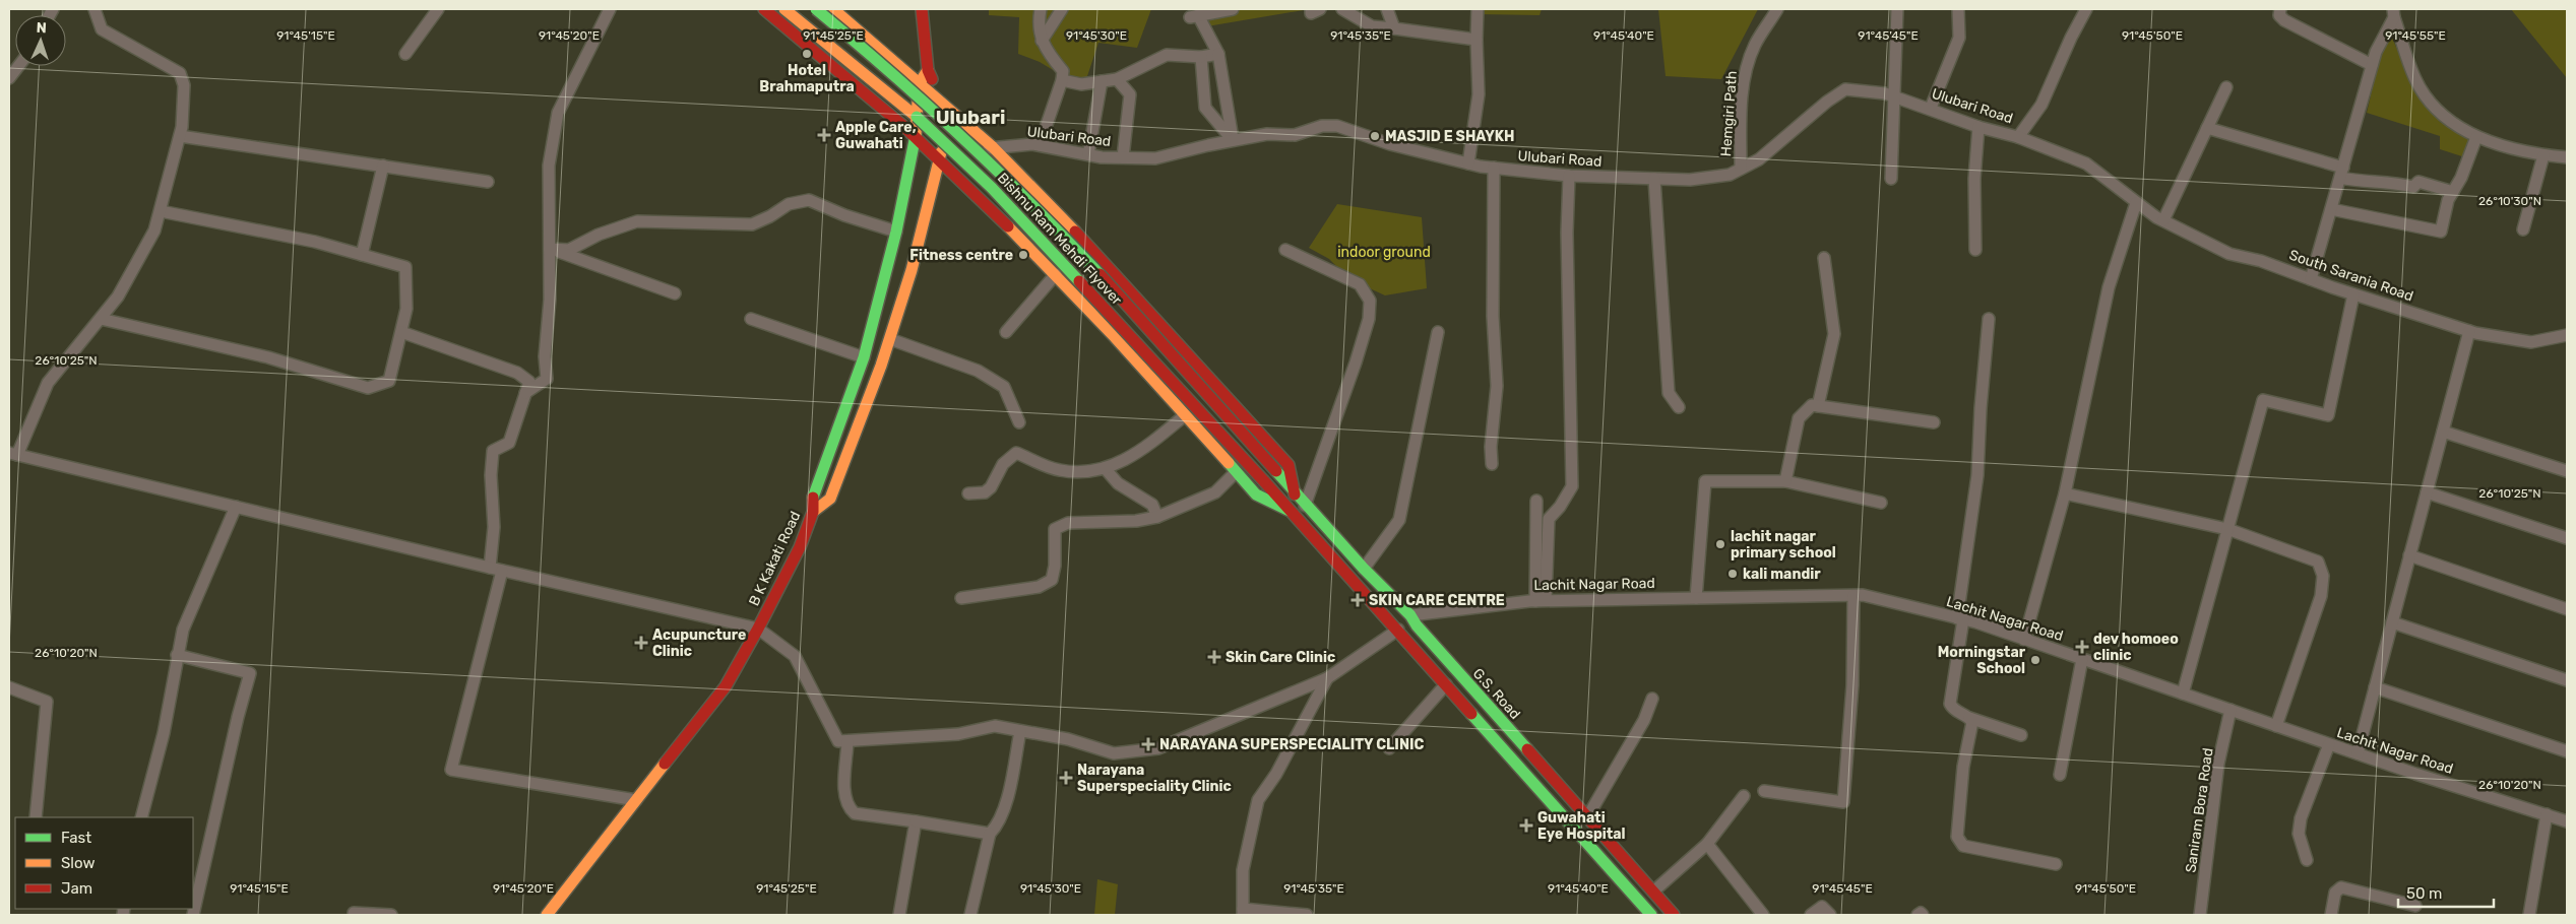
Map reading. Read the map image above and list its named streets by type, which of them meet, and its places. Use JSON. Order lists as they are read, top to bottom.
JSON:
{
  "streets": {
    "main road": ["Bishnu Ram Mehdi Flyover", "B K Kakati Road", "G.S. Road"],
    "street": [
      "Ulubari Road",
      "Hemgiri Path",
      "South Sarania Road",
      "Lachit Nagar Road",
      "Saniram Bora Road"
    ]
  },
  "crossings": [
    ["Ulubari Road", "Hemgiri Path"],
    ["Ulubari Road", "South Sarania Road"],
    ["Bishnu Ram Mehdi Flyover", "G.S. Road"],
    ["Lachit Nagar Road", "G.S. Road"],
    ["Lachit Nagar Road", "Saniram Bora Road"]
  ],
  "districts": ["Ulubari"],
  "parks": ["indoor ground"],
  "places": {
    "other": [
      "Hotel Brahmaputra",
      "MASJID E SHAYKH",
      "Fitness centre",
      "lachit nagar primary school",
      "kali mandir",
      "Morningstar School"
    ],
    "health": [
      "Apple Care, Guwahati",
      "SKIN CARE CENTRE",
      "Acupuncture Clinic",
      "dev homoeo clinic",
      "Skin Care Clinic",
      "NARAYANA SUPERSPECIALITY CLINIC",
      "Narayana Superspeciality Clinic",
      "Guwahati Eye Hospital"
    ]
  },
  "legend": ["Fast", "Slow", "Jam"],
  "scale_bar": "50 m",
  "north": "top",
  "coordinates": [
    "91°45'15\"E",
    "91°45'20\"E",
    "91°45'25\"E",
    "91°45'30\"E",
    "91°45'35\"E",
    "91°45'40\"E",
    "91°45'45\"E",
    "91°45'50\"E",
    "91°45'55\"E",
    "26°10'30\"N",
    "26°10'25\"N",
    "26°10'20\"N"
  ]
}
